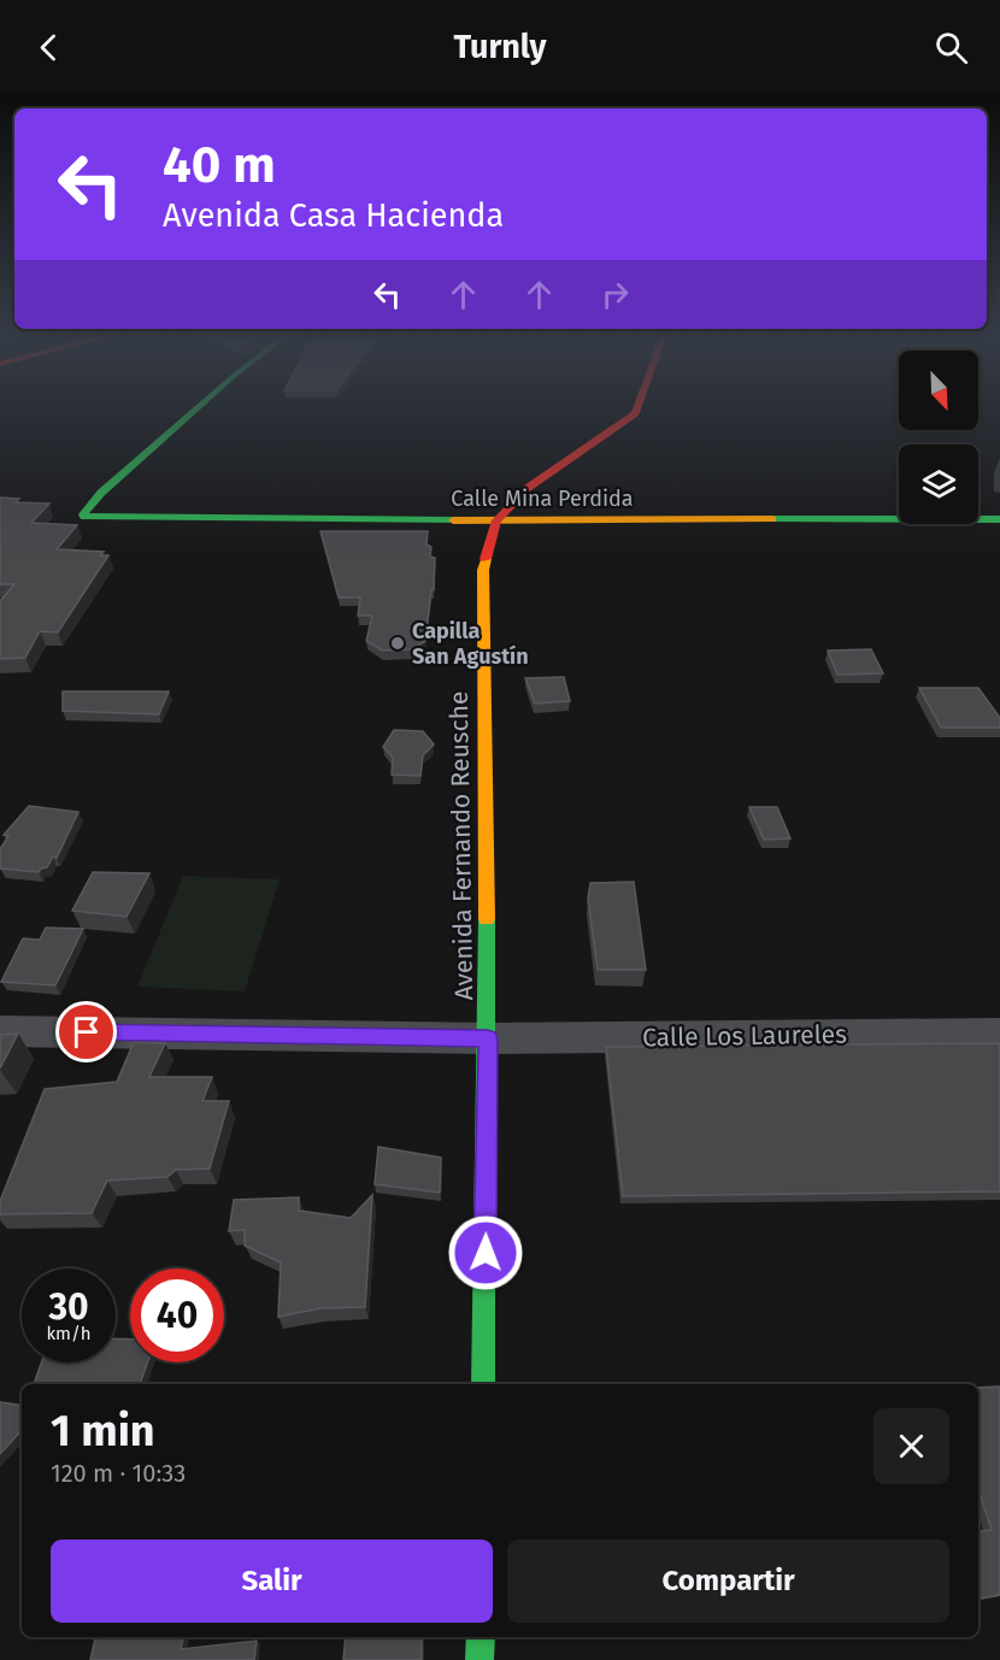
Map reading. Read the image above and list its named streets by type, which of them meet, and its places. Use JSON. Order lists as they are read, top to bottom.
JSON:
{
  "streets": {
    "street": ["Calle Mina Perdida", "Avenida Fernando Reusche", "Calle Los Laureles"]
  },
  "crossings": [
    ["Calle Mina Perdida", "Avenida Fernando Reusche"],
    ["Avenida Fernando Reusche", "Calle Los Laureles"]
  ],
  "places": ["Capilla San Agustín"],
  "north": "bottom right",
  "page": {
    "header": "Turnly",
    "turn": ["40 m", "Avenida Casa Hacienda"],
    "speed": "30 km/h",
    "limit": "40",
    "heading": ["1 min", "120 m · 10:33"],
    "buttons": ["Salir", "Compartir"]
  }
}
